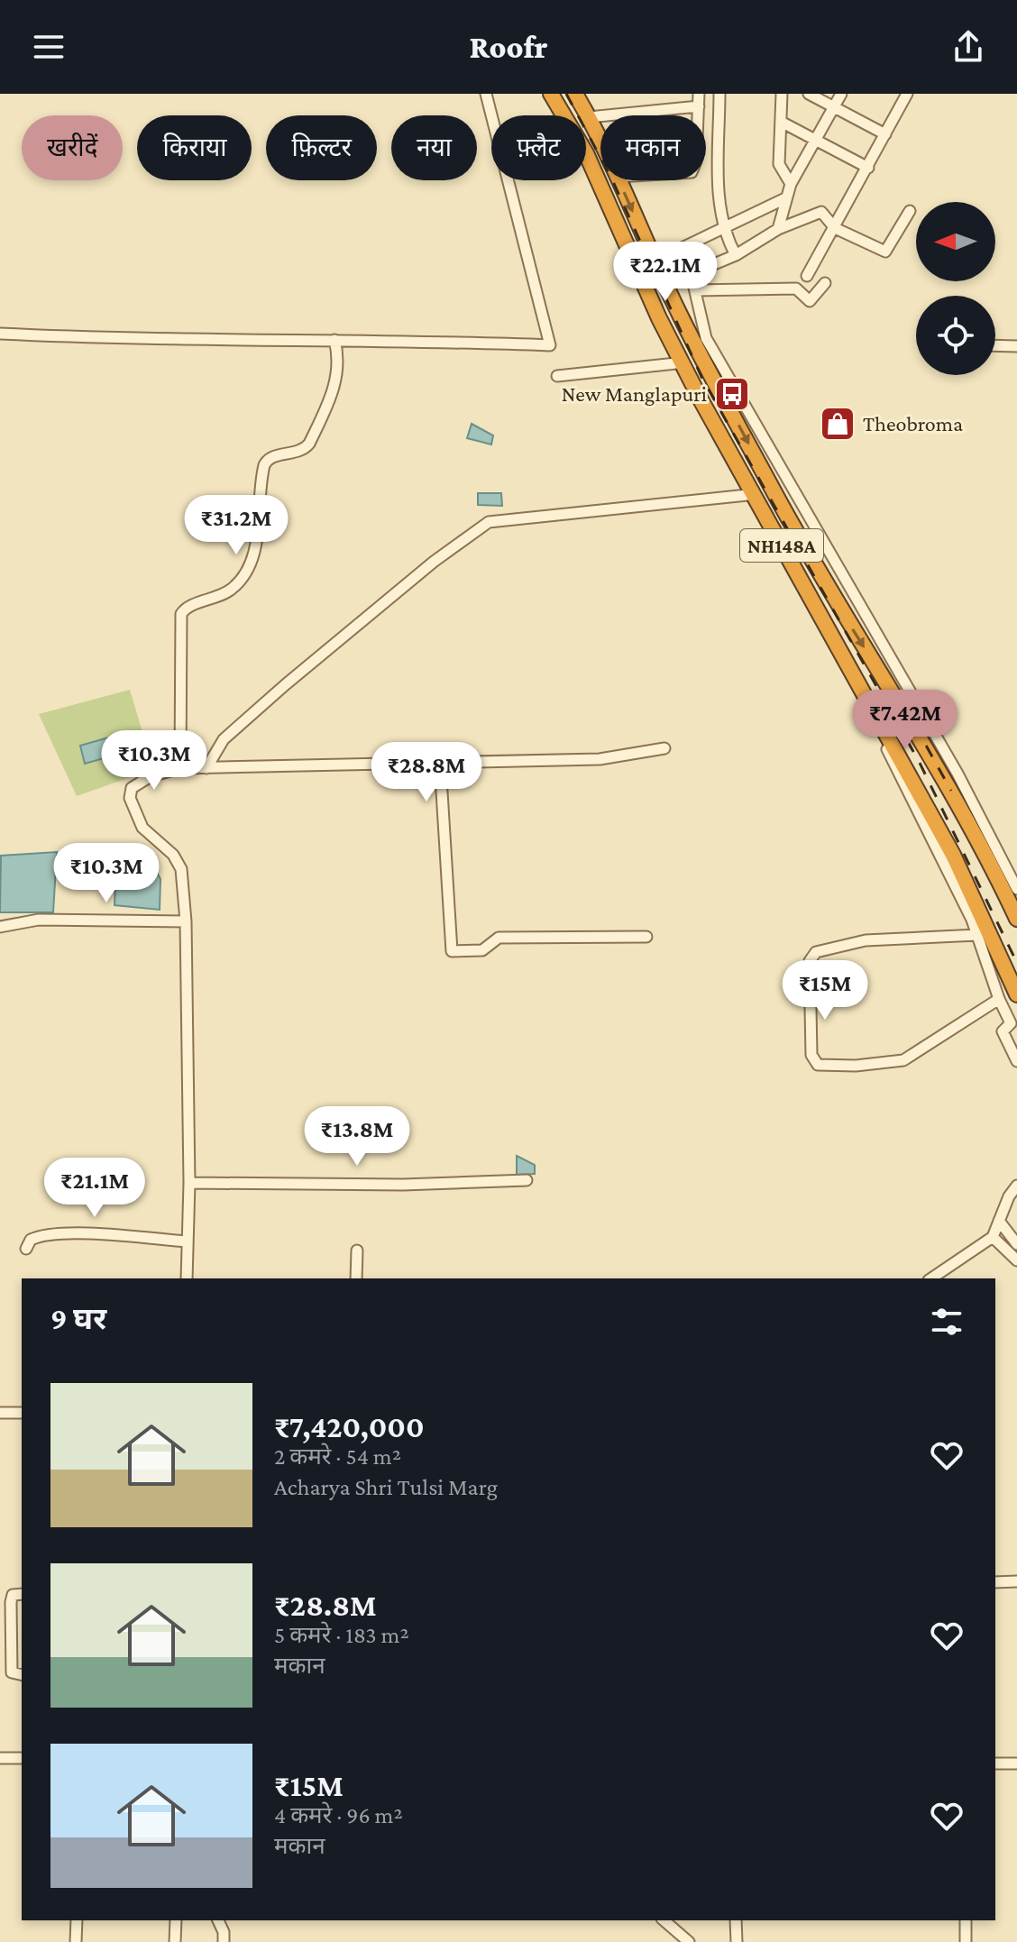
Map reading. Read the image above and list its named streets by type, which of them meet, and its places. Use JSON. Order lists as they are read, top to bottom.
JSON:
{
  "streets": {
    "highway": ["NH148A"]
  },
  "places": {
    "bus stop": ["New Manglapuri"],
    "shop": ["Theobroma"]
  },
  "north": "left",
  "page": {
    "header": "Roofr",
    "chip": [
      "खरीदें",
      "किराया",
      "फ़िल्टर",
      "नया",
      "फ़्लैट",
      "मकान"
    ],
    "price": [
      "₹22.1M",
      "₹31.2M",
      "₹7.42M",
      "₹10.3M",
      "₹28.8M",
      "₹10.3M",
      "₹15M",
      "₹13.8M",
      "₹21.1M"
    ],
    "heading": "9 घर",
    "list": [
      {
        "name": "₹7,420,000",
        "note": "2 कमरे · 54 m² · Acharya Shri Tulsi Marg"
      },
      {
        "name": "₹28.8M",
        "note": "5 कमरे · 183 m² · मकान"
      },
      {
        "name": "₹15M",
        "note": "4 कमरे · 96 m² · मकान"
      }
    ]
  }
}
